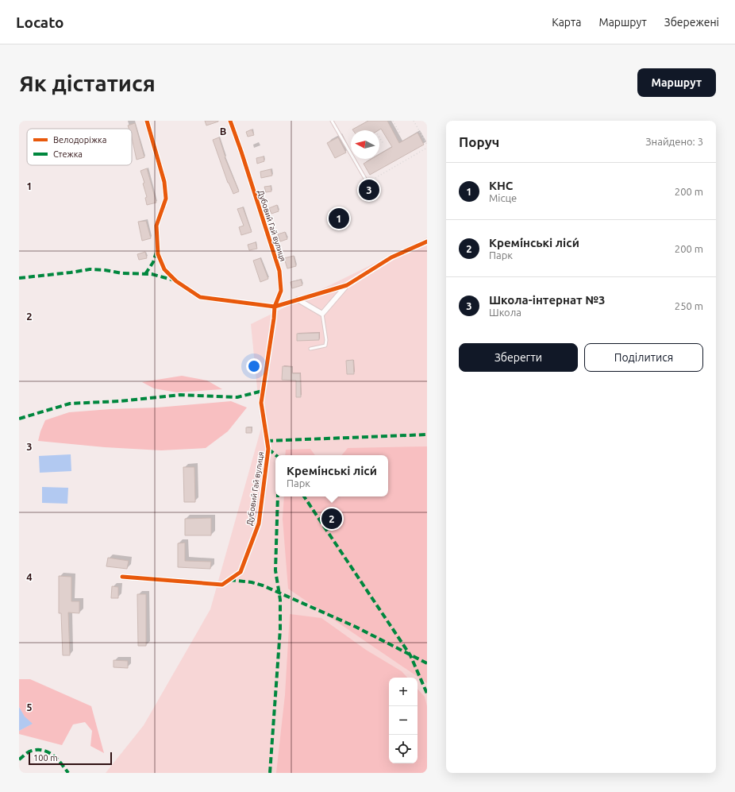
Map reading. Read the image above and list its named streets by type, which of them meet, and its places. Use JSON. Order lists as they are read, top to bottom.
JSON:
{
  "streets": {
    "street": ["Дубовий Гай вулиця"]
  },
  "legend": ["Велодоріжка", "Стежка"],
  "scale_bar": "100 m",
  "north": "left",
  "page": {
    "header": "Locato",
    "nav": ["Карта", "Маршрут", "Збережені"],
    "buttons": [
      "Маршрут",
      ["Зберегти", "Поділитися"]
    ],
    "title": "Як дістатися",
    "heading": ["Поруч", "Знайдено: 3"],
    "list": [
      {
        "mark": "1",
        "name": "КНС",
        "note": "Місце",
        "value": "200 m"
      },
      {
        "mark": "2",
        "name": "Кремі́нські ліси́",
        "note": "Парк",
        "value": "200 m"
      },
      {
        "mark": "3",
        "name": "Школа-інтернат №3",
        "note": "Школа",
        "value": "250 m"
      }
    ],
    "pins": ["3", "1", "2"],
    "popup": ["Кремі́нські ліси́", "Парк"],
    "map_buttons": ["+", "−"],
    "scale": "100 m"
  },
  "grid": {
    "columns": ["B"],
    "rows": [
      "1",
      "2",
      "3",
      "4",
      "5"
    ]
  }
}
